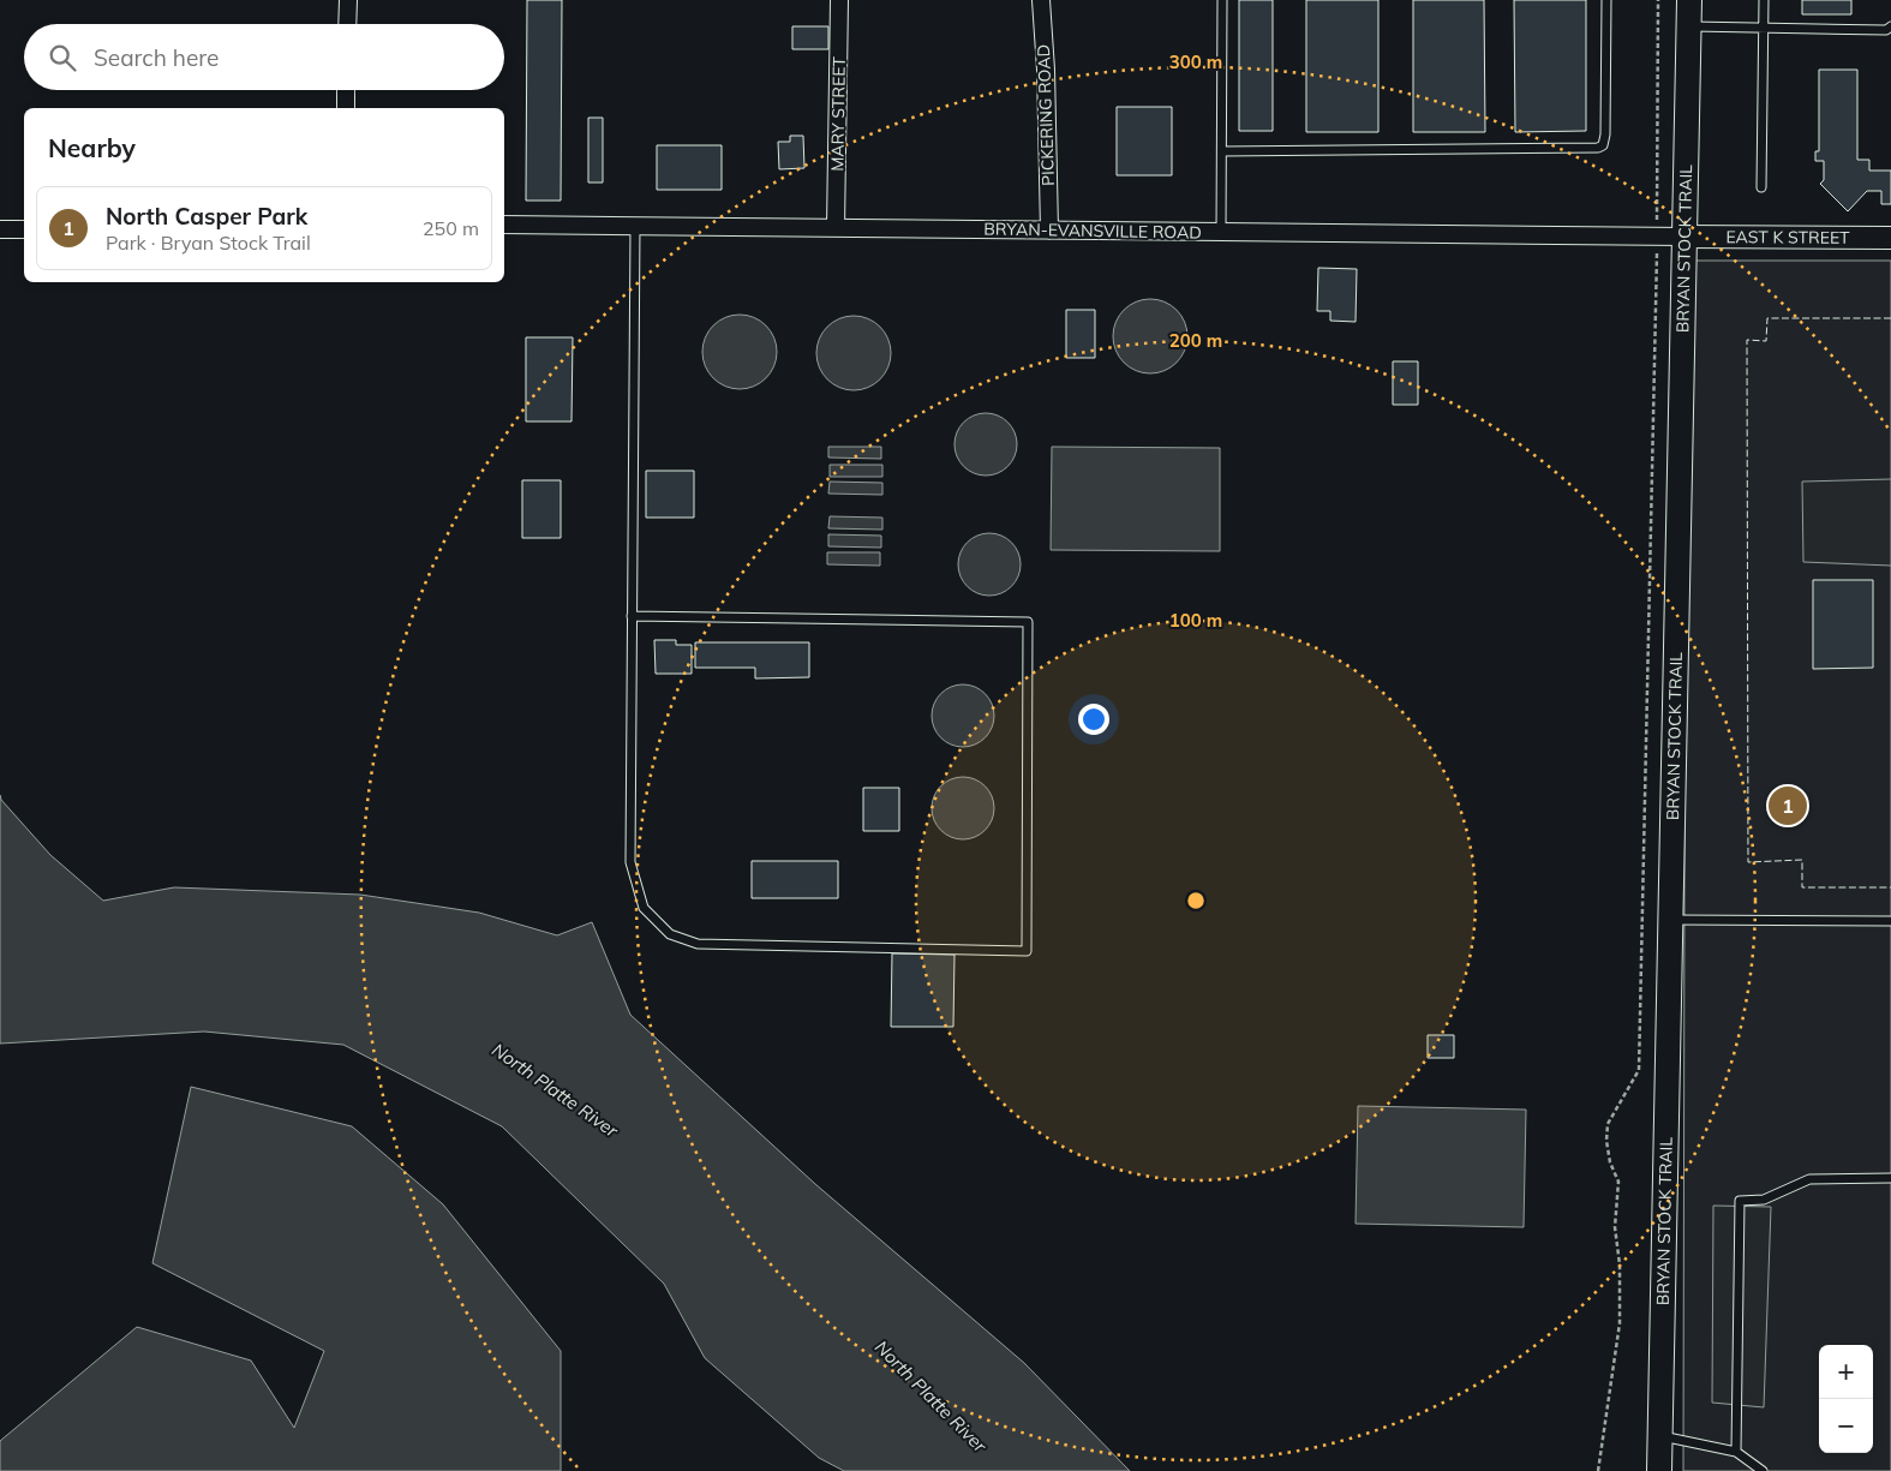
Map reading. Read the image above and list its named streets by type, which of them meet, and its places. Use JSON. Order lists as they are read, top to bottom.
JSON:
{
  "streets": {
    "main road": ["BRYAN STOCK TRAIL"],
    "street": [
      "MARY STREET",
      "PICKERING ROAD",
      "BRYAN-EVANSVILLE ROAD",
      "EAST K STREET"
    ]
  },
  "crossings": [
    ["MARY STREET", "BRYAN-EVANSVILLE ROAD"],
    ["PICKERING ROAD", "BRYAN-EVANSVILLE ROAD"],
    ["BRYAN-EVANSVILLE ROAD", "EAST K STREET"],
    ["BRYAN-EVANSVILLE ROAD", "BRYAN STOCK TRAIL"],
    ["EAST K STREET", "BRYAN STOCK TRAIL"]
  ],
  "water": ["North Platte River"],
  "page": {
    "search": "Search here",
    "heading": "Nearby",
    "list": [
      {
        "mark": "1",
        "name": "North Casper Park",
        "note": "Park · Bryan Stock Trail",
        "value": "250 m"
      }
    ],
    "pins": "1",
    "map_buttons": ["+", "−"]
  },
  "rings": ["300 m", "200 m", "100 m"]
}
